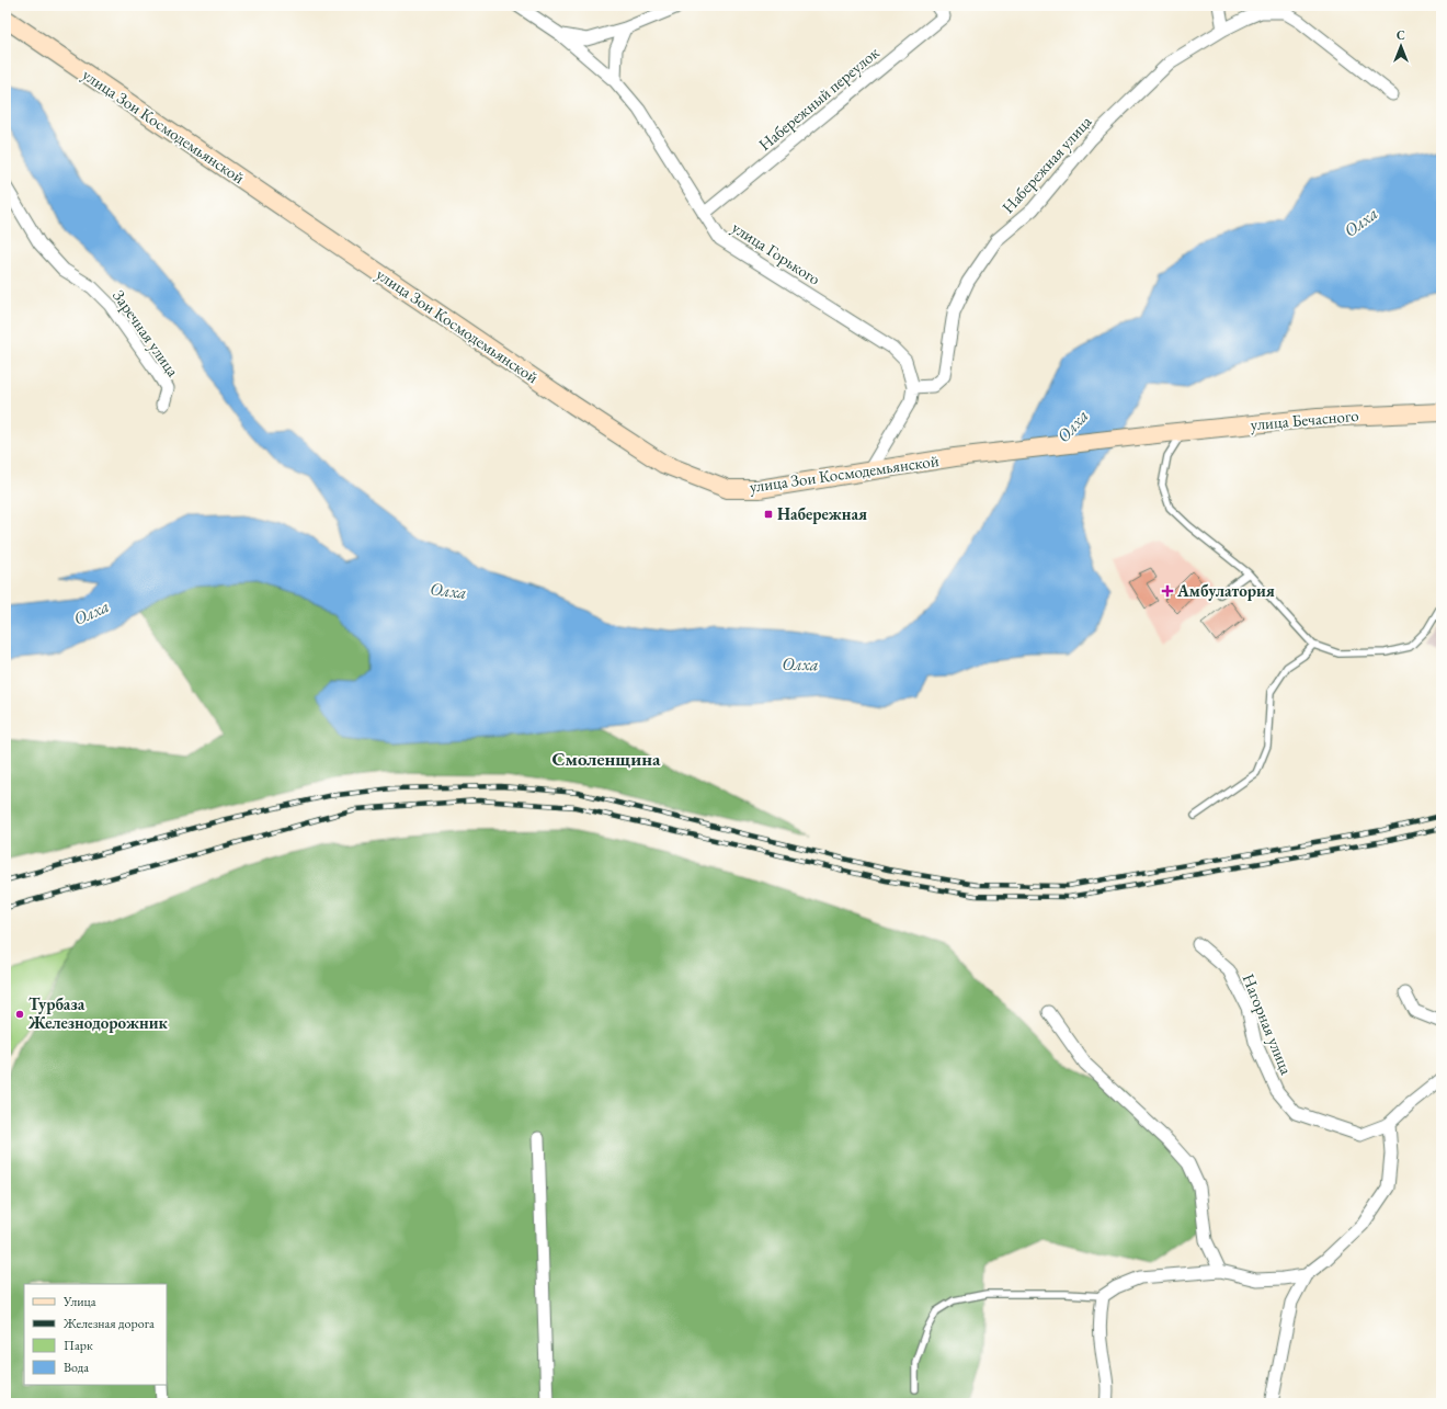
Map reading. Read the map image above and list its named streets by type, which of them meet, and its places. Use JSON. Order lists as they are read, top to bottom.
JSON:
{
  "streets": {
    "main road": ["улица Зои Космодемьянской", "улица Бечасного"],
    "street": [
      "Набережный переулок",
      "Набережная улица",
      "улица Горького",
      "Заречная улица",
      "Нагорная улица"
    ]
  },
  "crossings": [
    ["Набережный переулок", "улица Горького"],
    ["улица Зои Космодемьянской", "улица Бечасного"],
    ["Набережная улица", "улица Горького"]
  ],
  "districts": ["Смоленщина"],
  "water": ["Олха"],
  "places": {
    "transit": ["Набережная"],
    "health": ["Амбулатория"],
    "other": ["Турбаза Железнодорожник"]
  },
  "legend": [
    "Улица",
    "Железная дорога",
    "Парк",
    "Вода"
  ],
  "north": "top"
}
